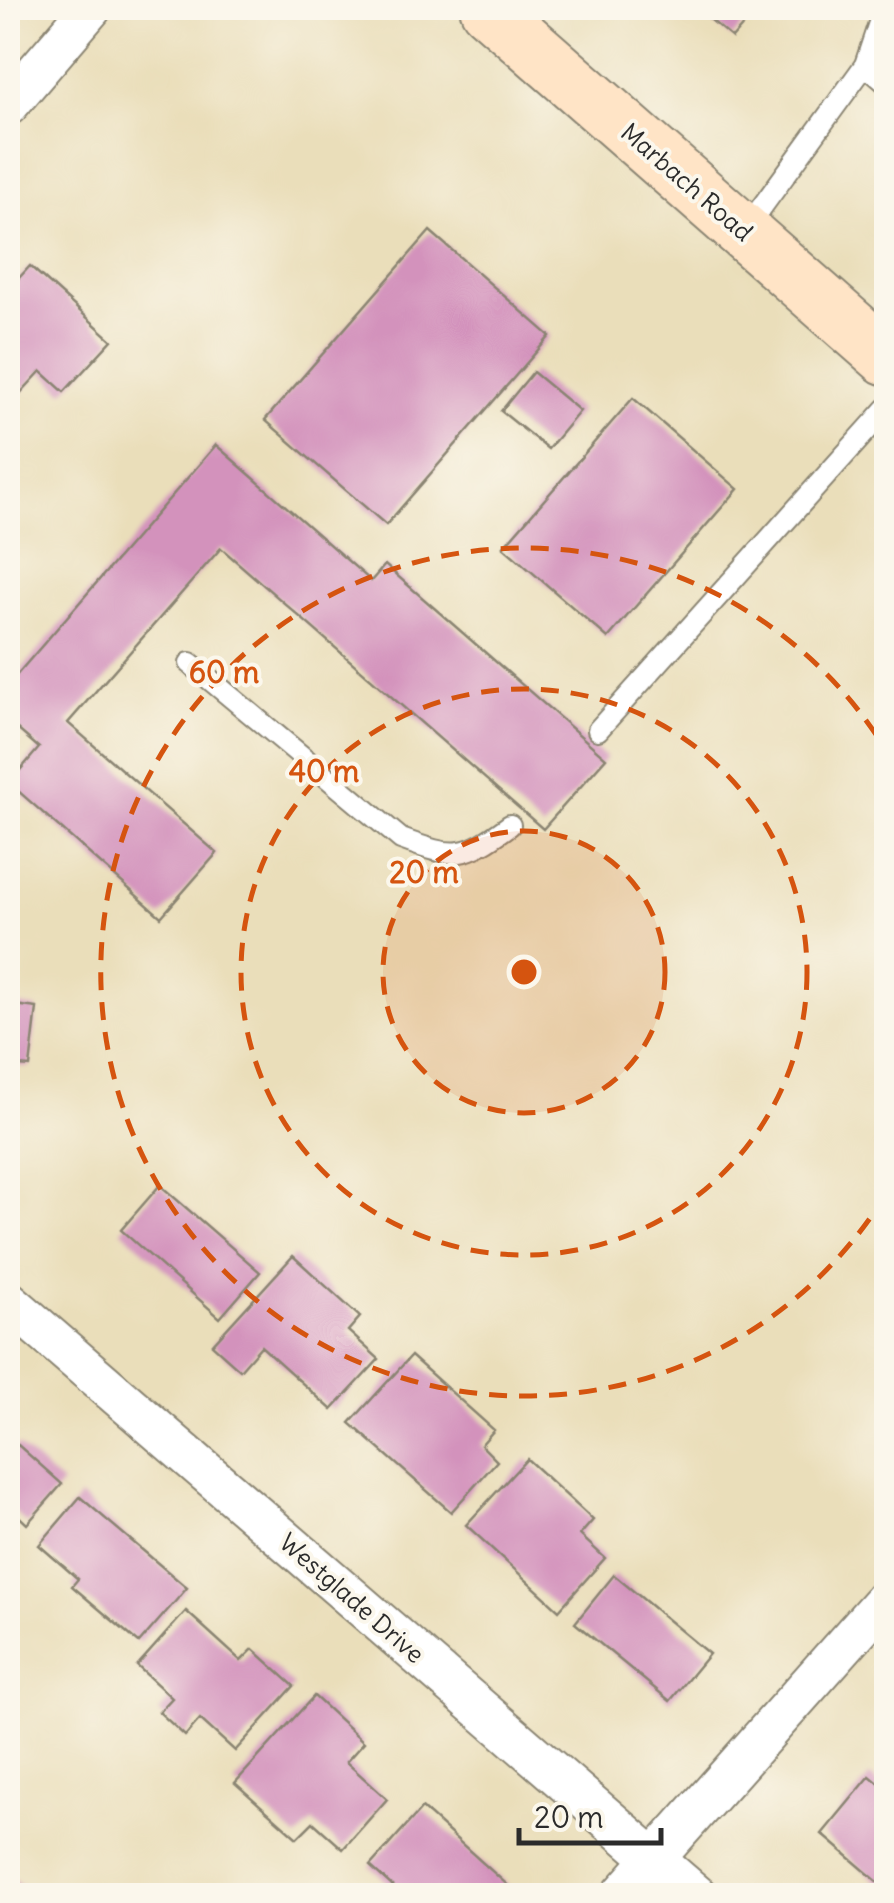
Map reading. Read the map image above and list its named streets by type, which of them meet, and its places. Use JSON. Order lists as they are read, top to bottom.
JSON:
{
  "streets": {
    "main road": ["Marbach Road"],
    "street": ["Westglade Drive"]
  },
  "scale_bar": "20 m",
  "rings": ["60 m", "40 m", "20 m"]
}
